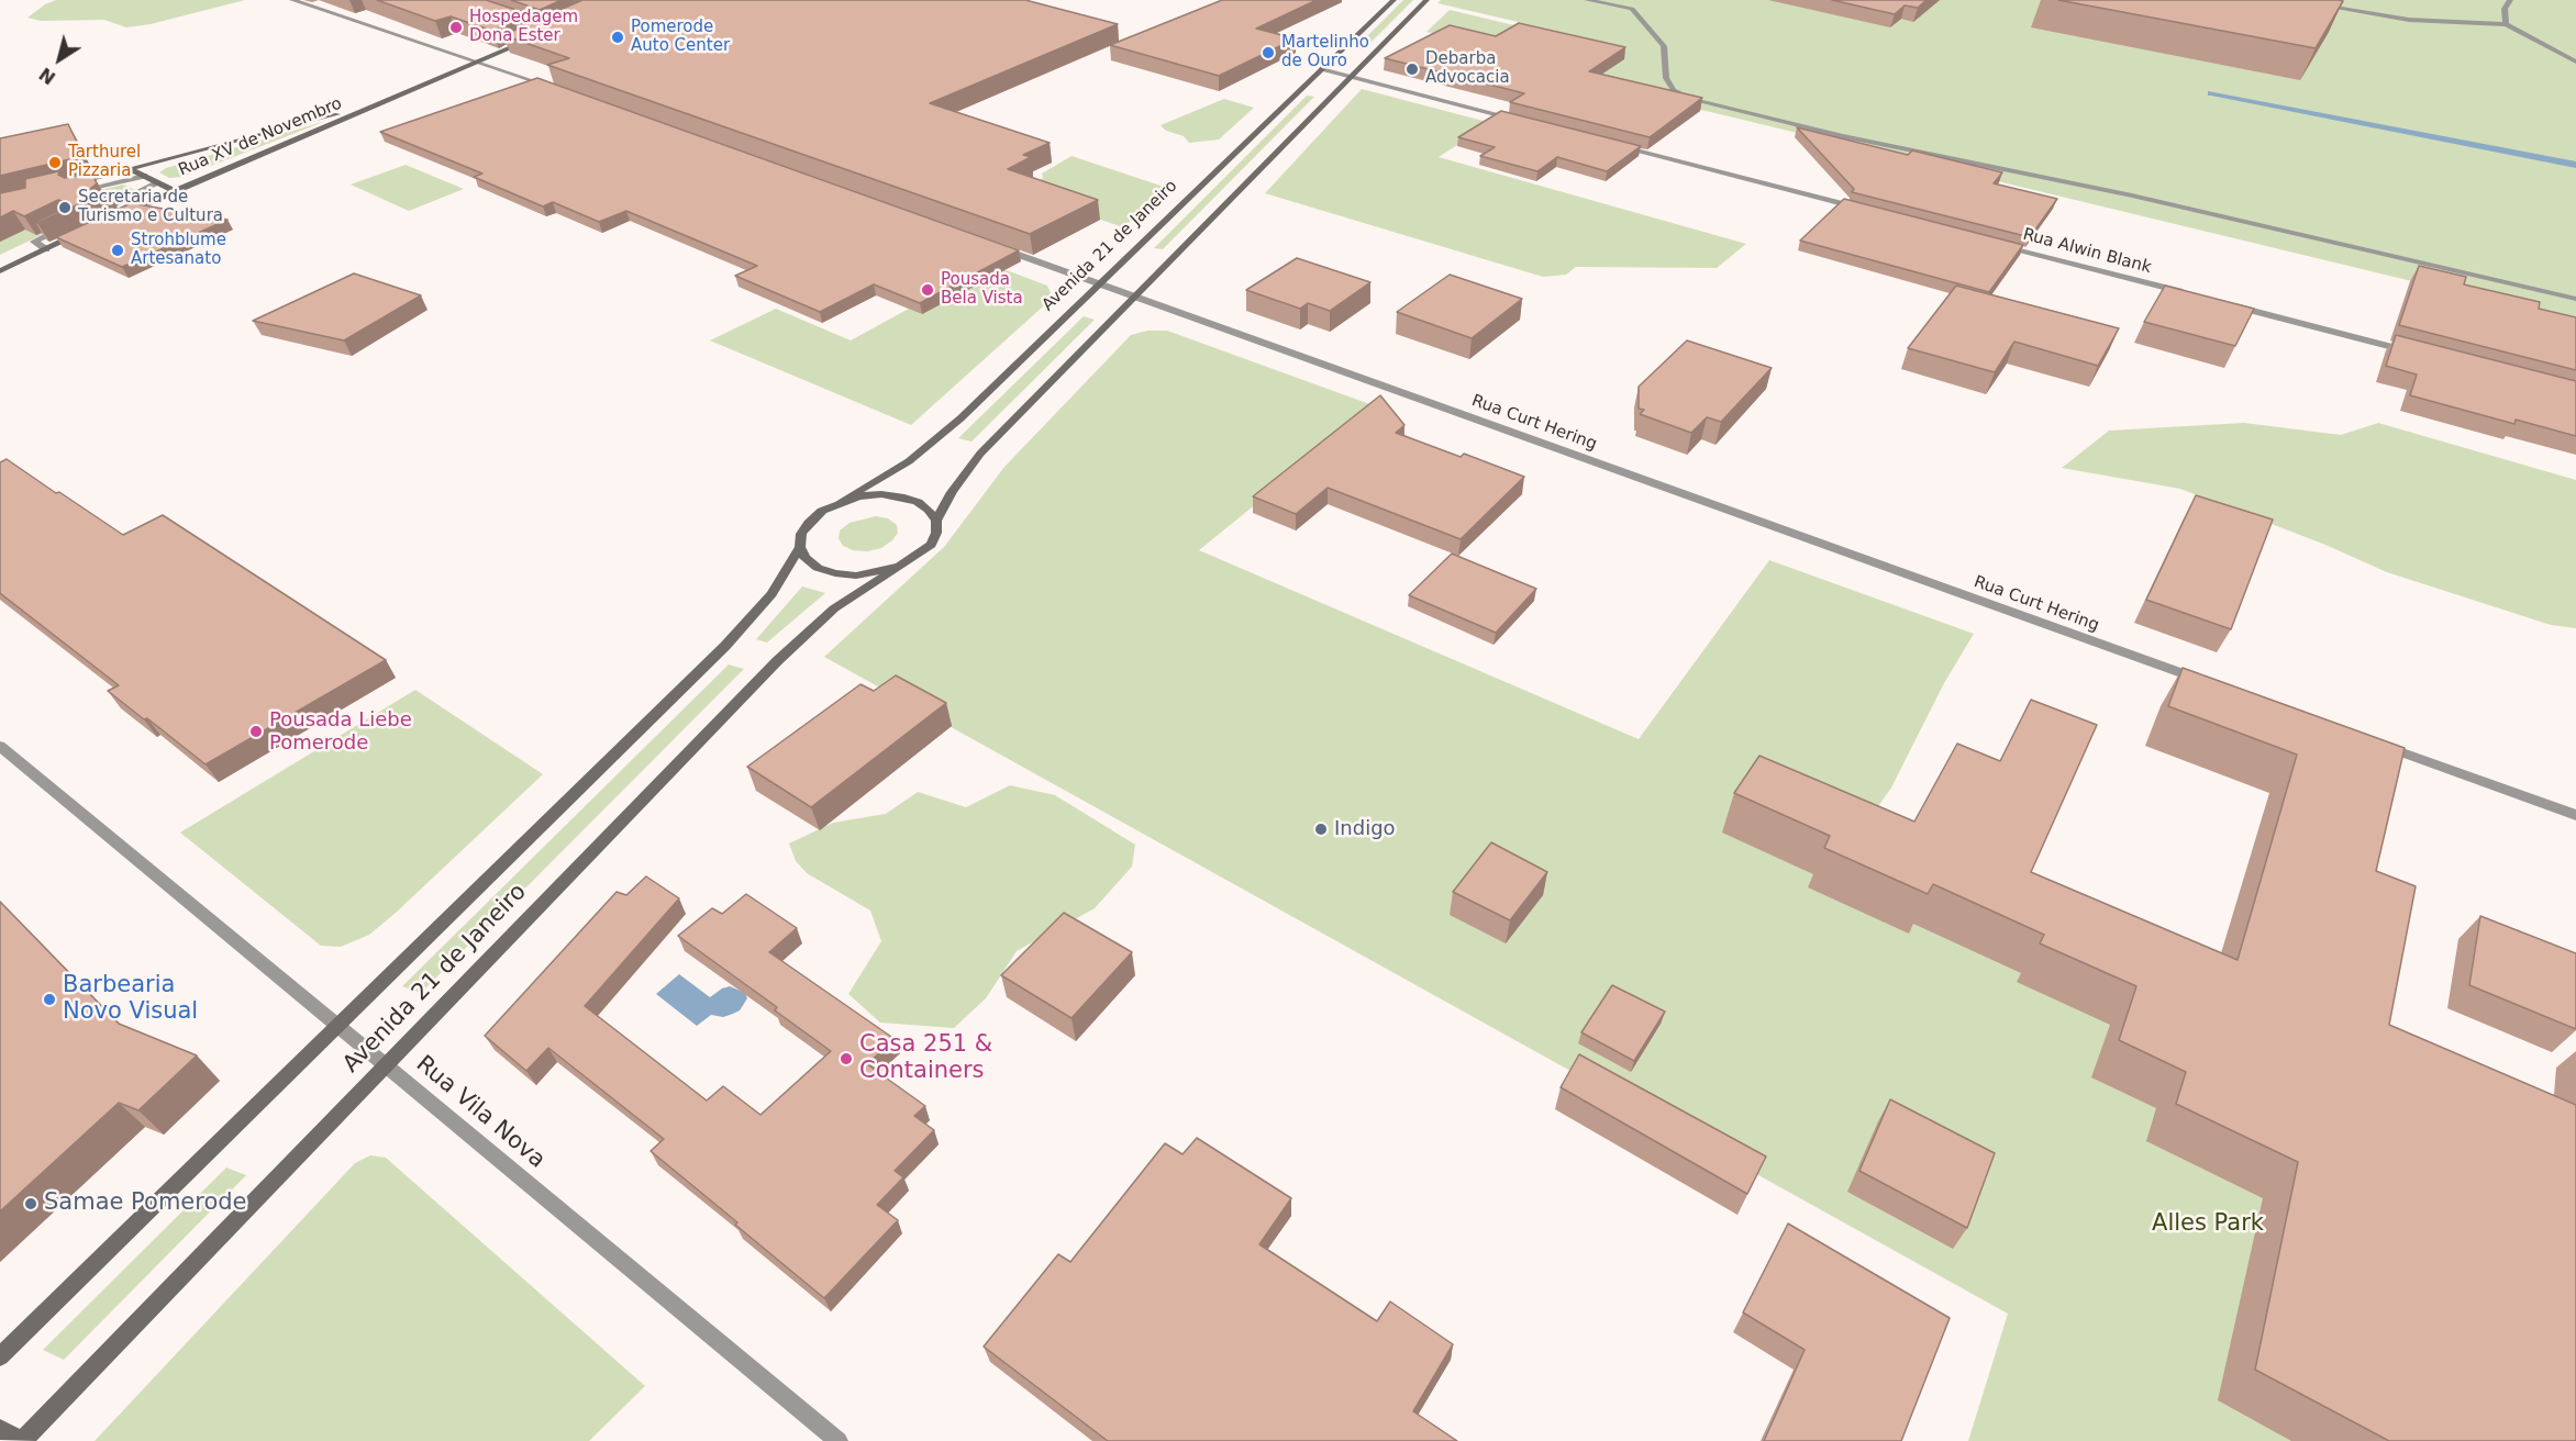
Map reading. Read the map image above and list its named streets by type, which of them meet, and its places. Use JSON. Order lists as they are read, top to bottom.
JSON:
{
  "streets": {
    "main road": ["Rua XV de Novembro", "Avenida 21 de Janeiro"],
    "street": ["Rua Alwin Blank", "Rua Curt Hering", "Rua Vila Nova"]
  },
  "crossings": [
    ["Avenida 21 de Janeiro", "Rua Curt Hering"],
    ["Avenida 21 de Janeiro", "Rua Vila Nova"]
  ],
  "parks": ["Alles Park"],
  "places": [
    "Hospedagem Dona Ester",
    "Pomerode Auto Center",
    "Martelinho de Ouro",
    "Debarba Advocacia",
    "Tarthurel Pizzaria",
    "Secretaria de Turismo e Cultura",
    "Strohblume Artesanato",
    "Pousada Bela Vista",
    "Pousada Liebe Pomerode",
    "Indigo",
    "Barbearia Novo Visual",
    "Casa 251 & Containers",
    "Samae Pomerode"
  ],
  "north": "bottom left"
}
